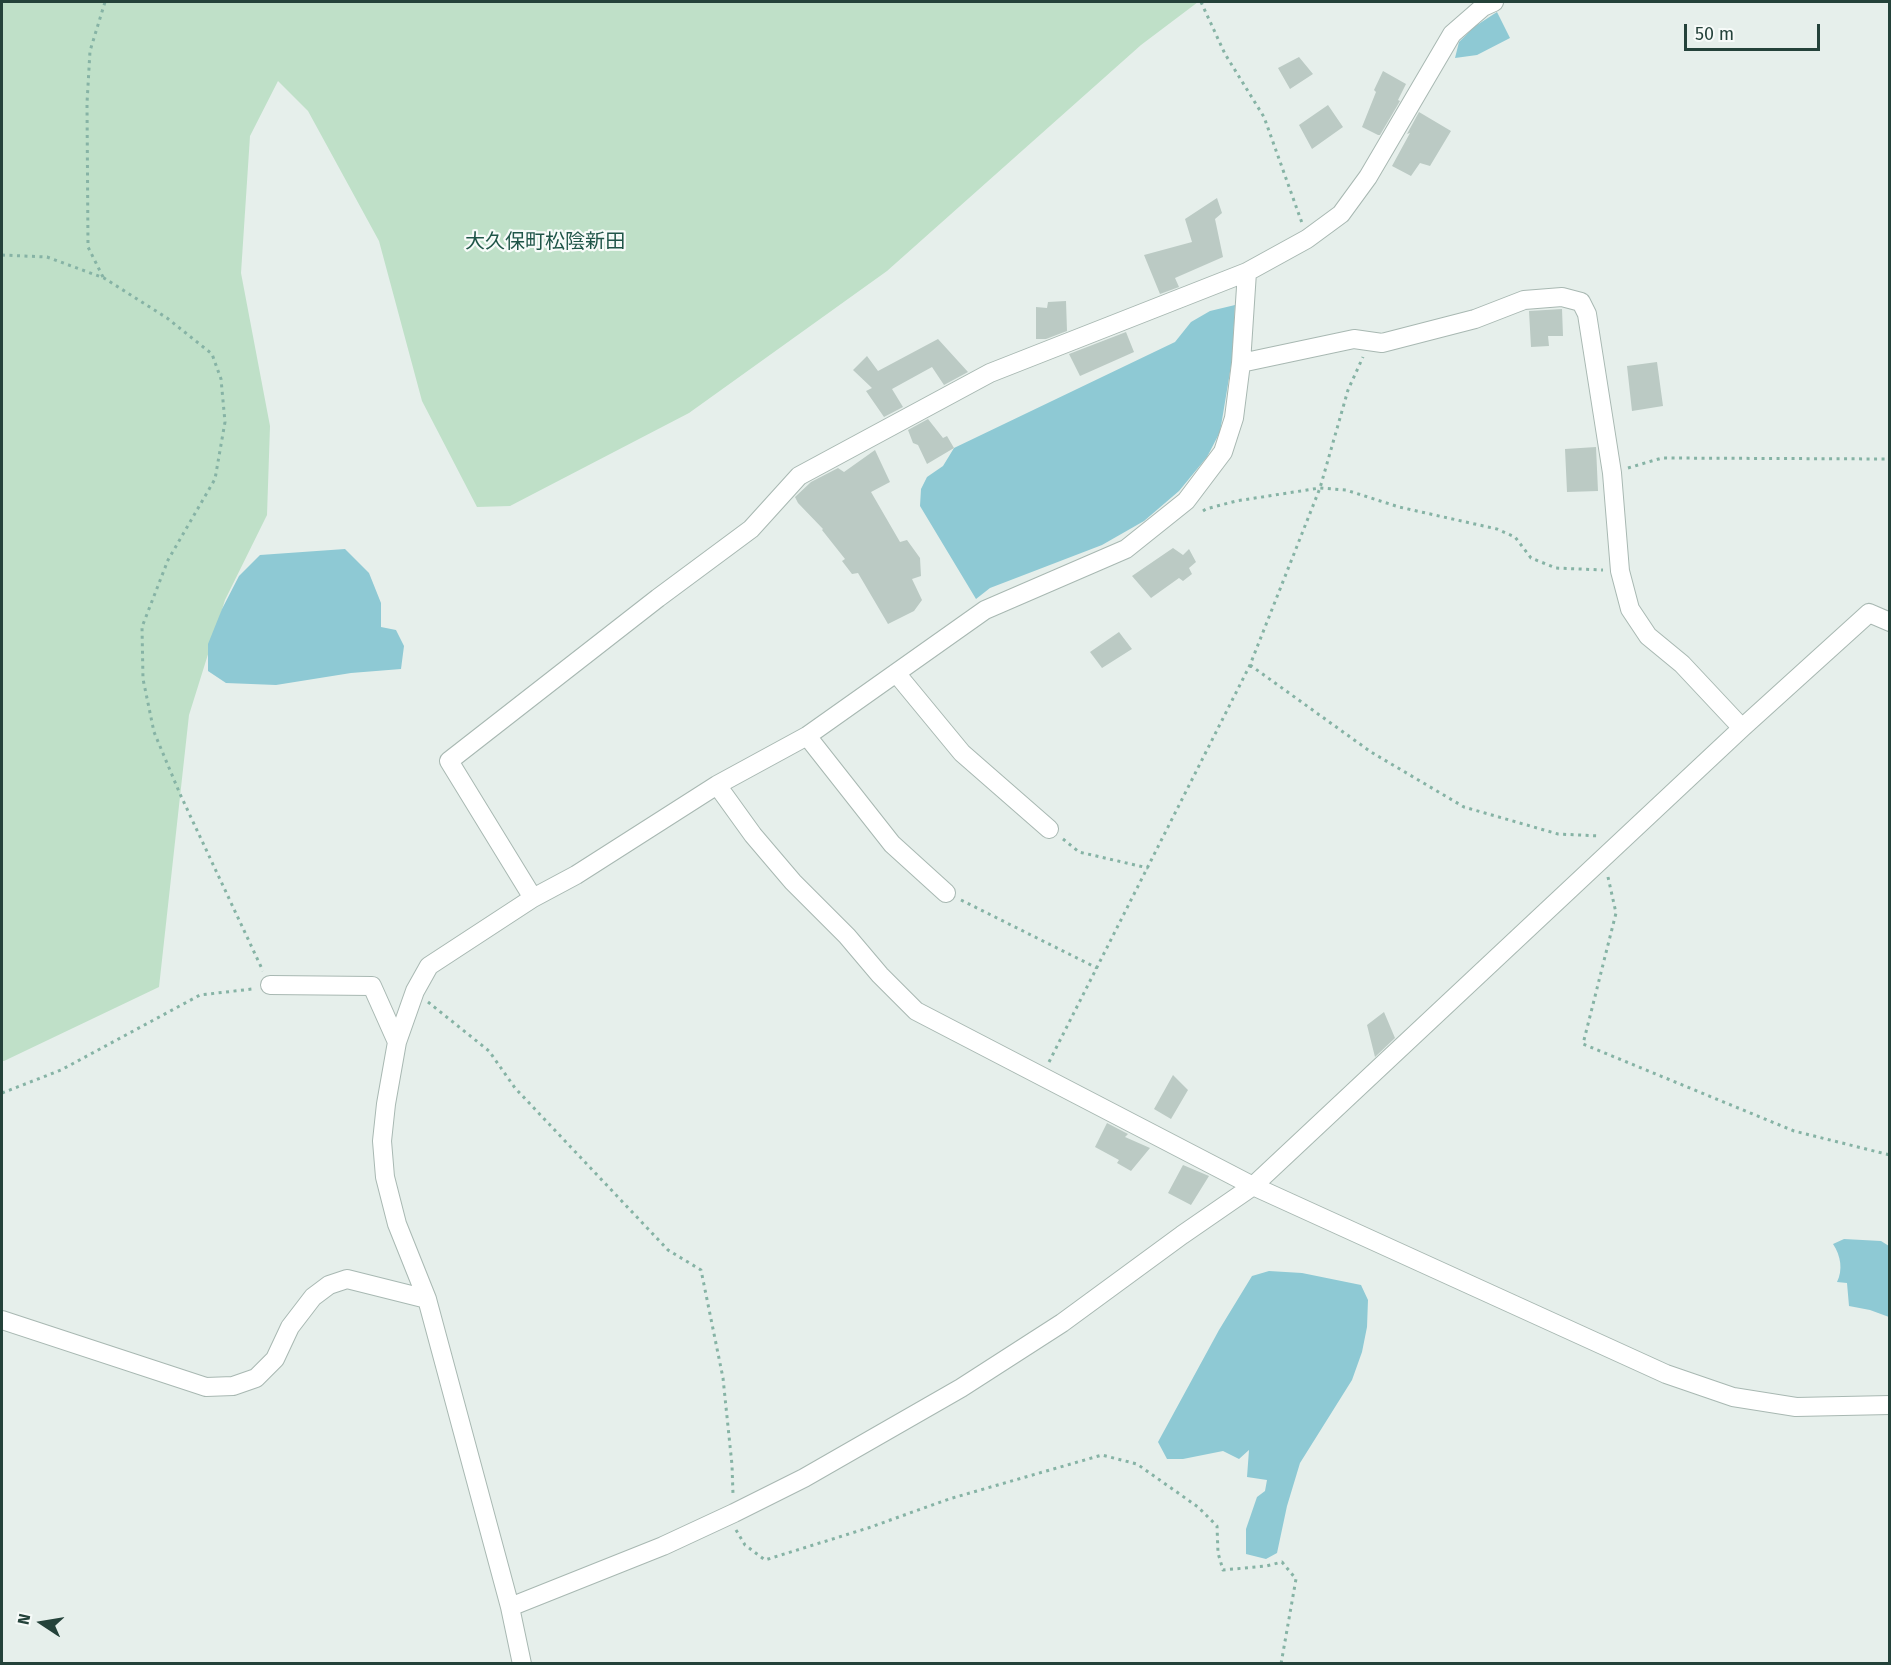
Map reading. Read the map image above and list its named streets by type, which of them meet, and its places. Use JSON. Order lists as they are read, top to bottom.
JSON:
{
  "districts": ["大久保町松陰新田"],
  "scale_bar": "50 m",
  "north": "left"
}
